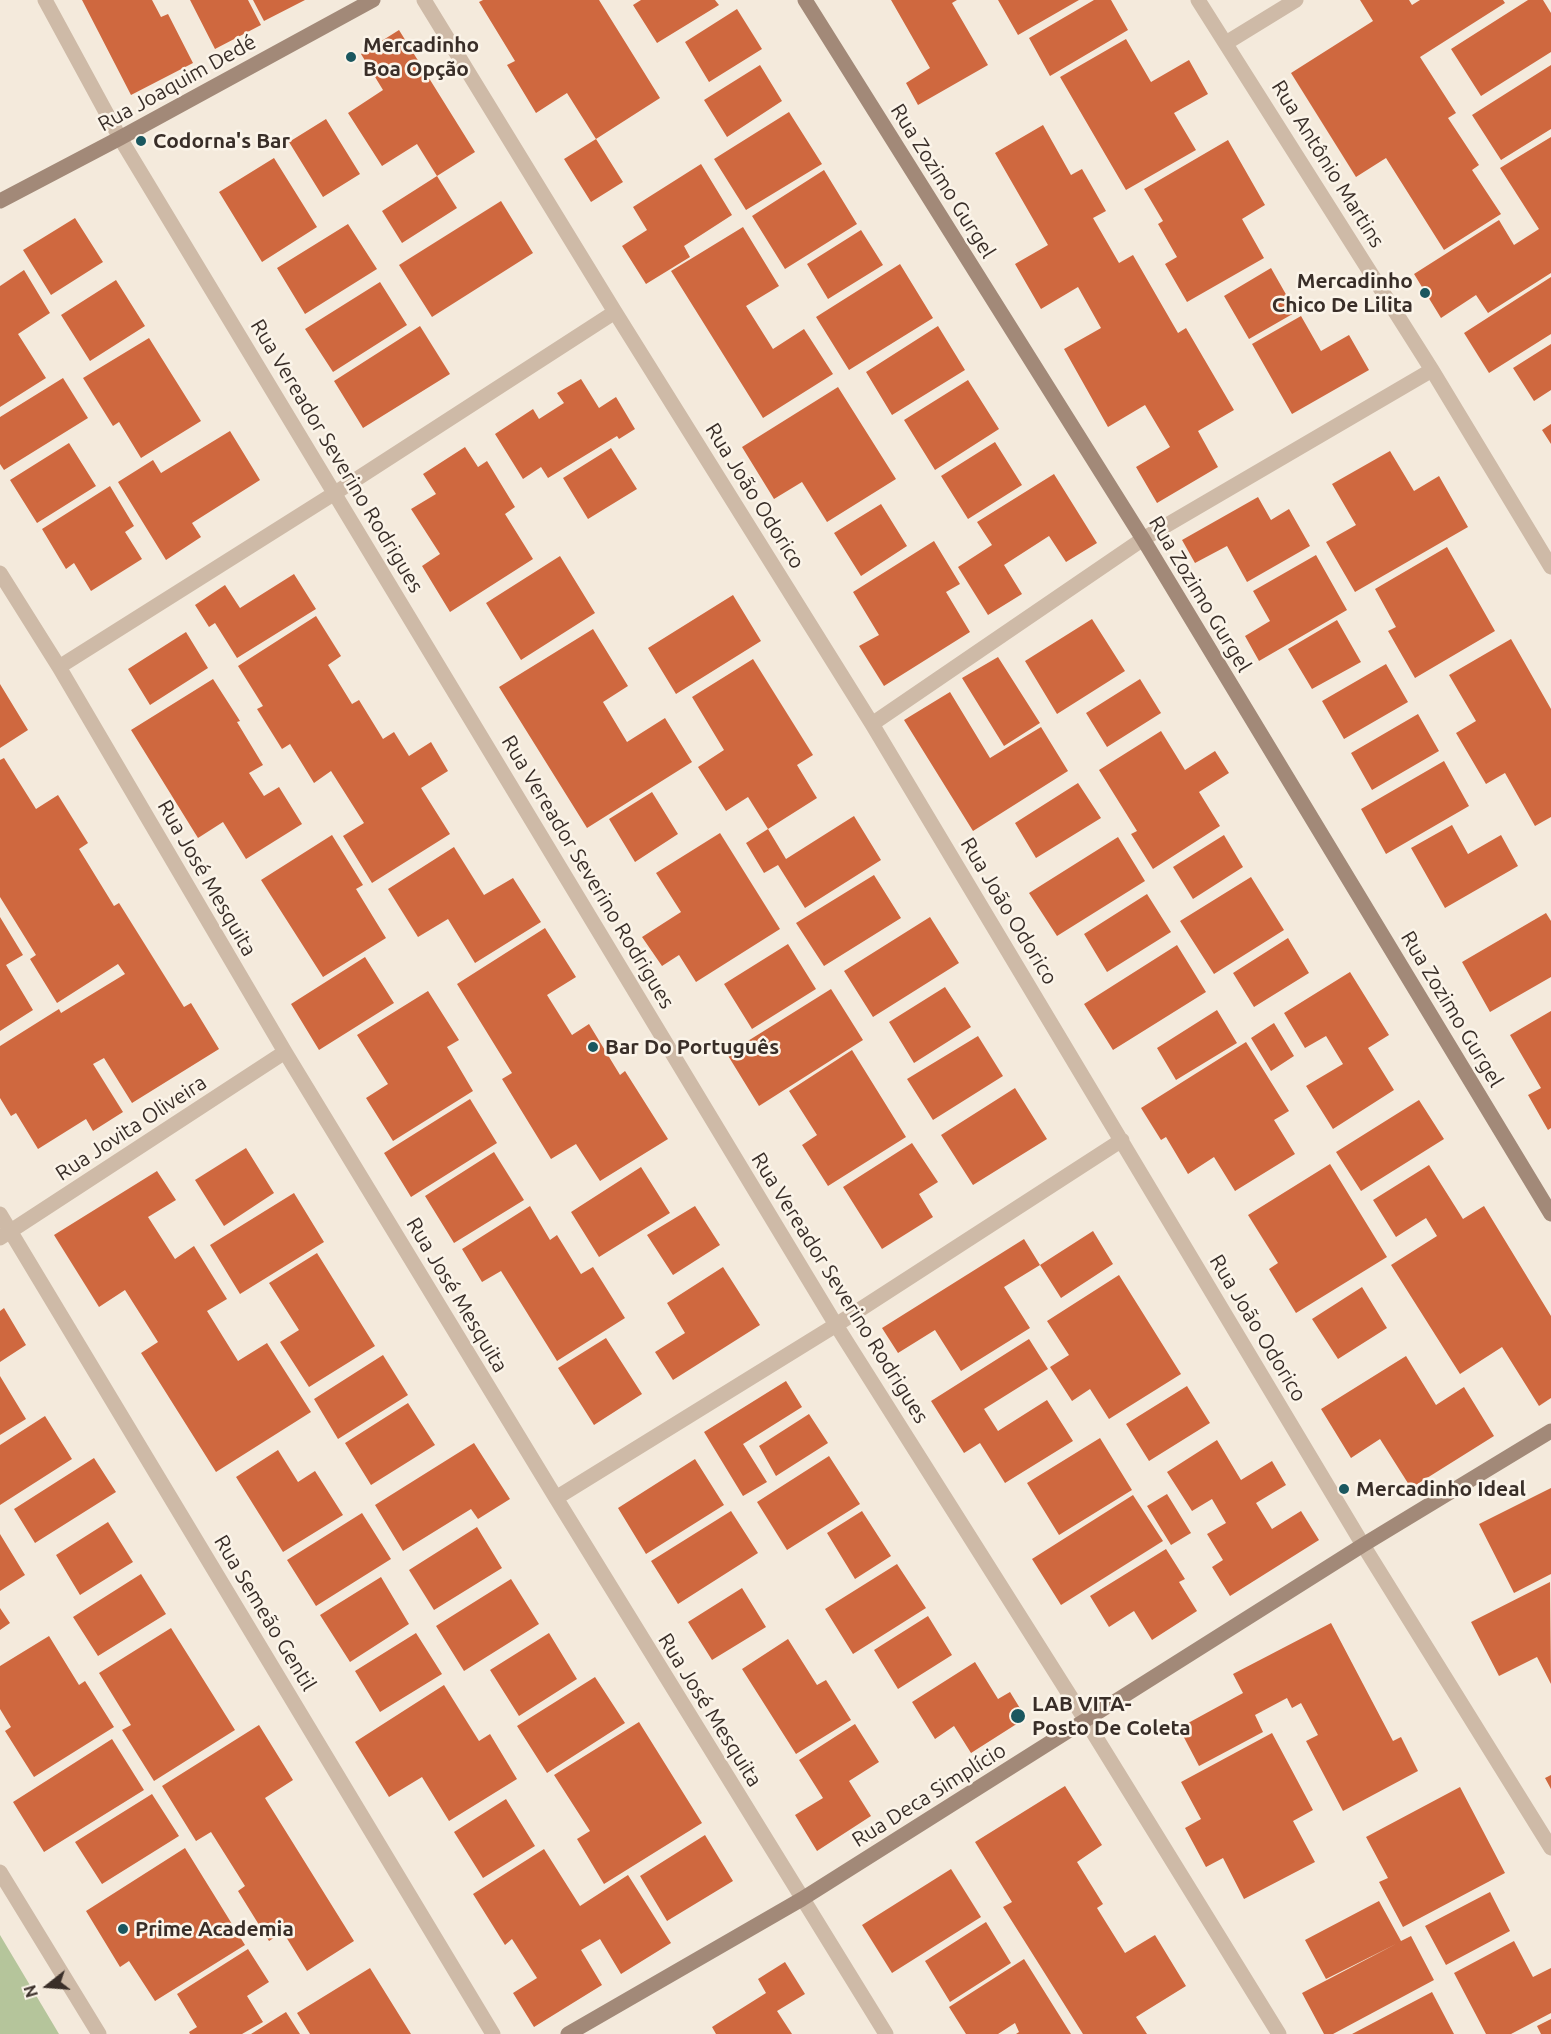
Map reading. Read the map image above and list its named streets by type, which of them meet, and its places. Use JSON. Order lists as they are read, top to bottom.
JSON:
{
  "streets": {
    "street": [
      "Rua Joaquim Dedé",
      "Rua Antônio Martins",
      "Rua Zozimo Gurgel",
      "Rua Vereador Severino Rodrigues",
      "Rua João Odorico",
      "Rua José Mesquita",
      "Rua Jovita Oliveira",
      "Rua Semeão Gentil",
      "Rua Deca Simplício"
    ]
  },
  "crossings": [
    ["Rua Joaquim Dedé", "Rua Vereador Severino Rodrigues"],
    ["Rua Vereador Severino Rodrigues", "Rua Deca Simplício"],
    ["Rua João Odorico", "Rua Deca Simplício"],
    ["Rua José Mesquita", "Rua Jovita Oliveira"],
    ["Rua José Mesquita", "Rua Deca Simplício"],
    ["Rua Jovita Oliveira", "Rua Semeão Gentil"]
  ],
  "places": [
    "Mercadinho Boa Opção",
    "Codorna's Bar",
    "Mercadinho Chico De Lilita",
    "Bar Do Português",
    "Mercadinho Ideal",
    "LAB VITA- Posto De Coleta",
    "Prime Academia"
  ],
  "north": "left"
}
